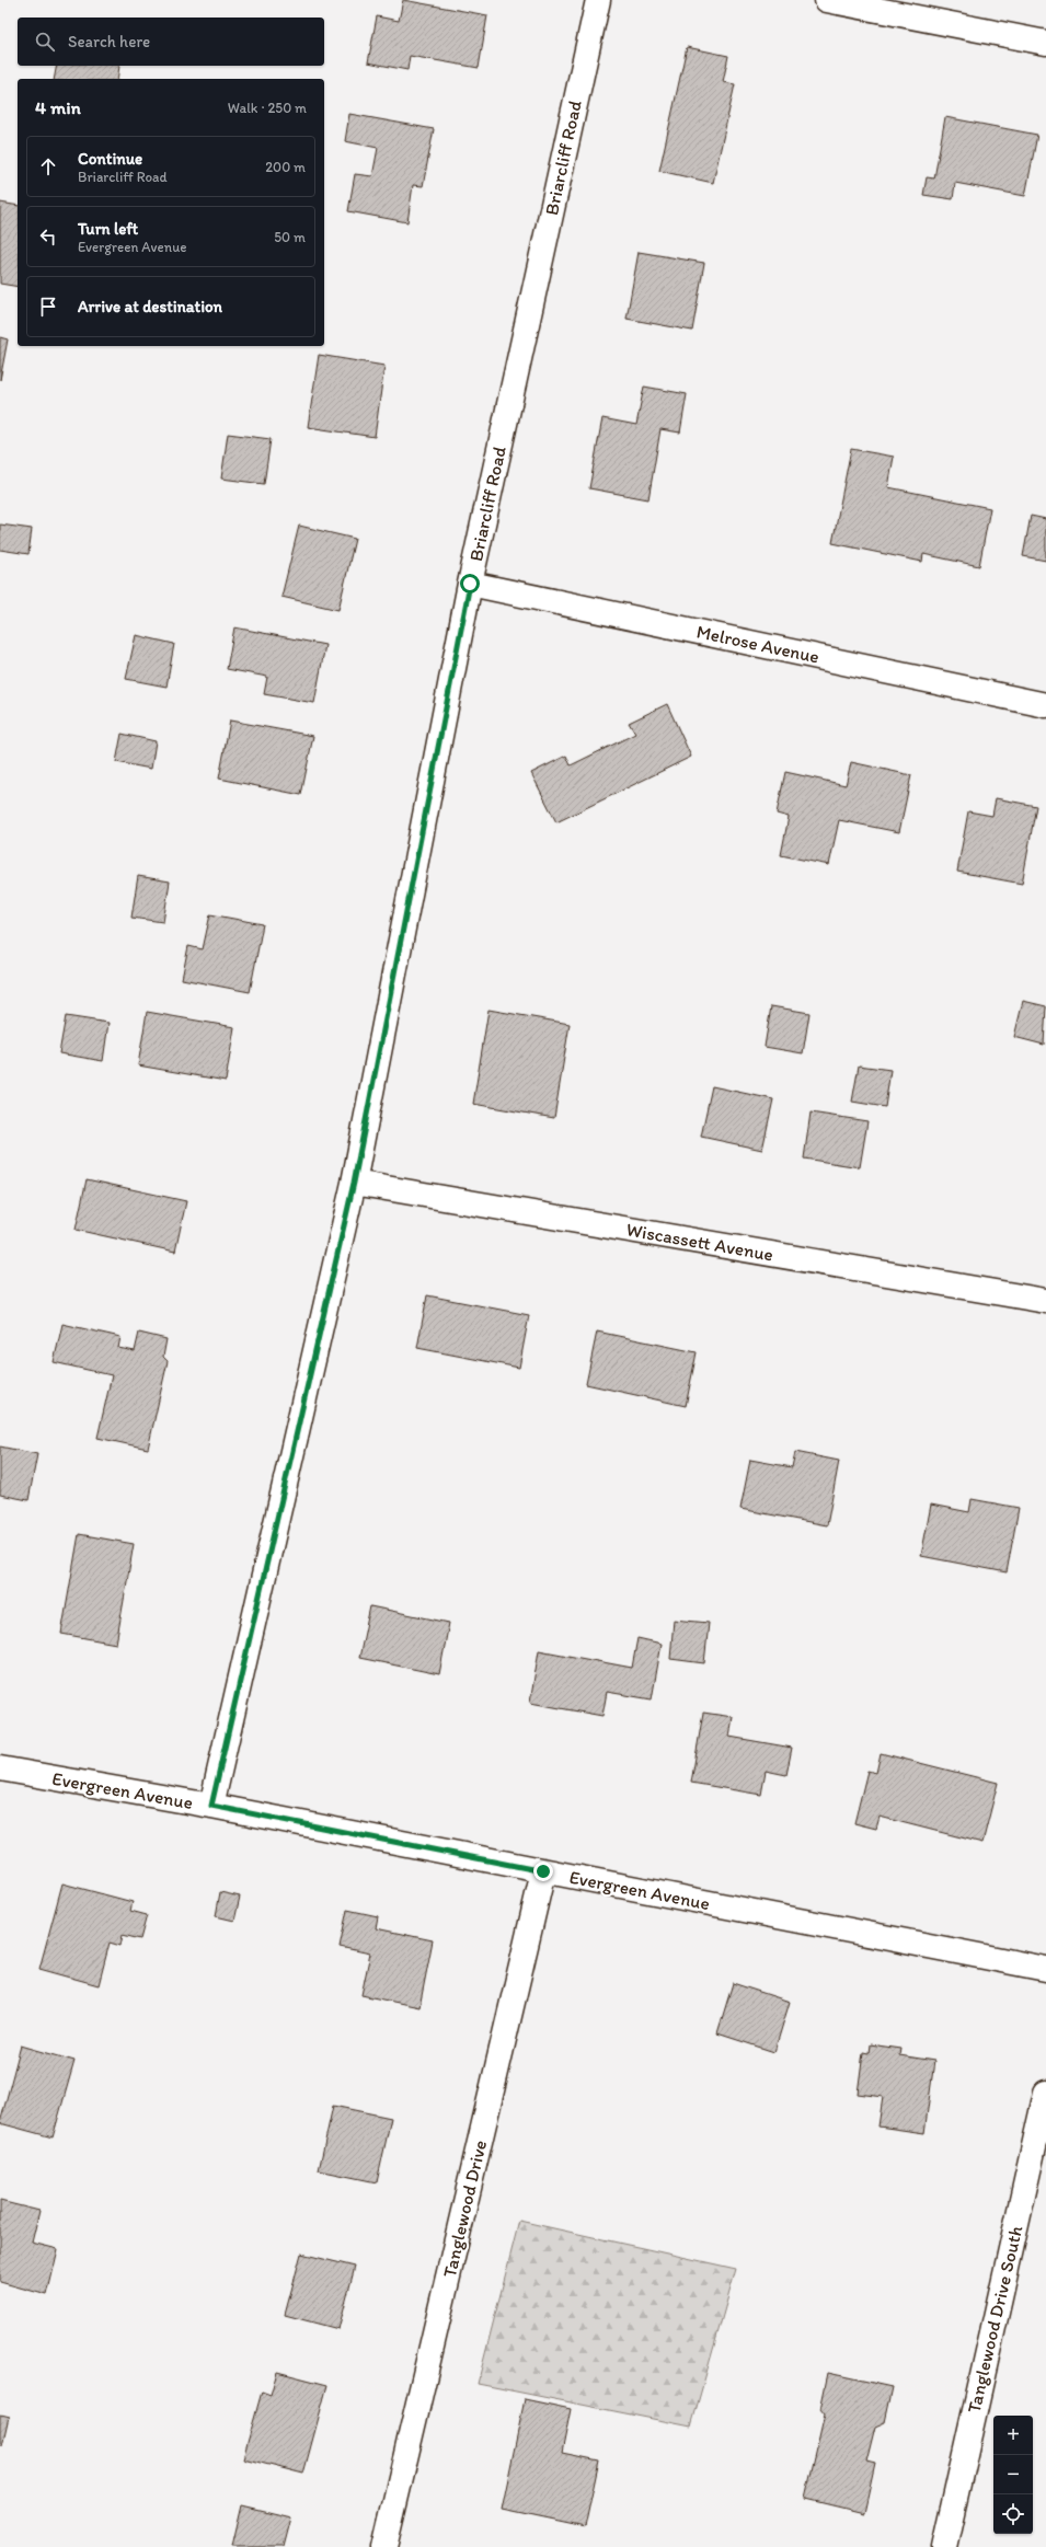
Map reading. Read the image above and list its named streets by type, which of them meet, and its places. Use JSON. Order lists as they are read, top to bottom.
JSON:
{
  "streets": {
    "street": [
      "Briarcliff Road",
      "Melrose Avenue",
      "Wiscassett Avenue",
      "Evergreen Avenue",
      "Tanglewood Drive",
      "Tanglewood Drive South"
    ]
  },
  "crossings": [
    ["Briarcliff Road", "Melrose Avenue"],
    ["Briarcliff Road", "Wiscassett Avenue"],
    ["Briarcliff Road", "Evergreen Avenue"],
    ["Evergreen Avenue", "Tanglewood Drive"]
  ],
  "page": {
    "search": "Search here",
    "heading": ["4 min", "Walk · 250 m"],
    "list": [
      ["Continue", "Briarcliff Road", "200 m"],
      ["Turn left", "Evergreen Avenue", "50 m"],
      "Arrive at destination"
    ],
    "map_buttons": ["+", "−"]
  }
}
